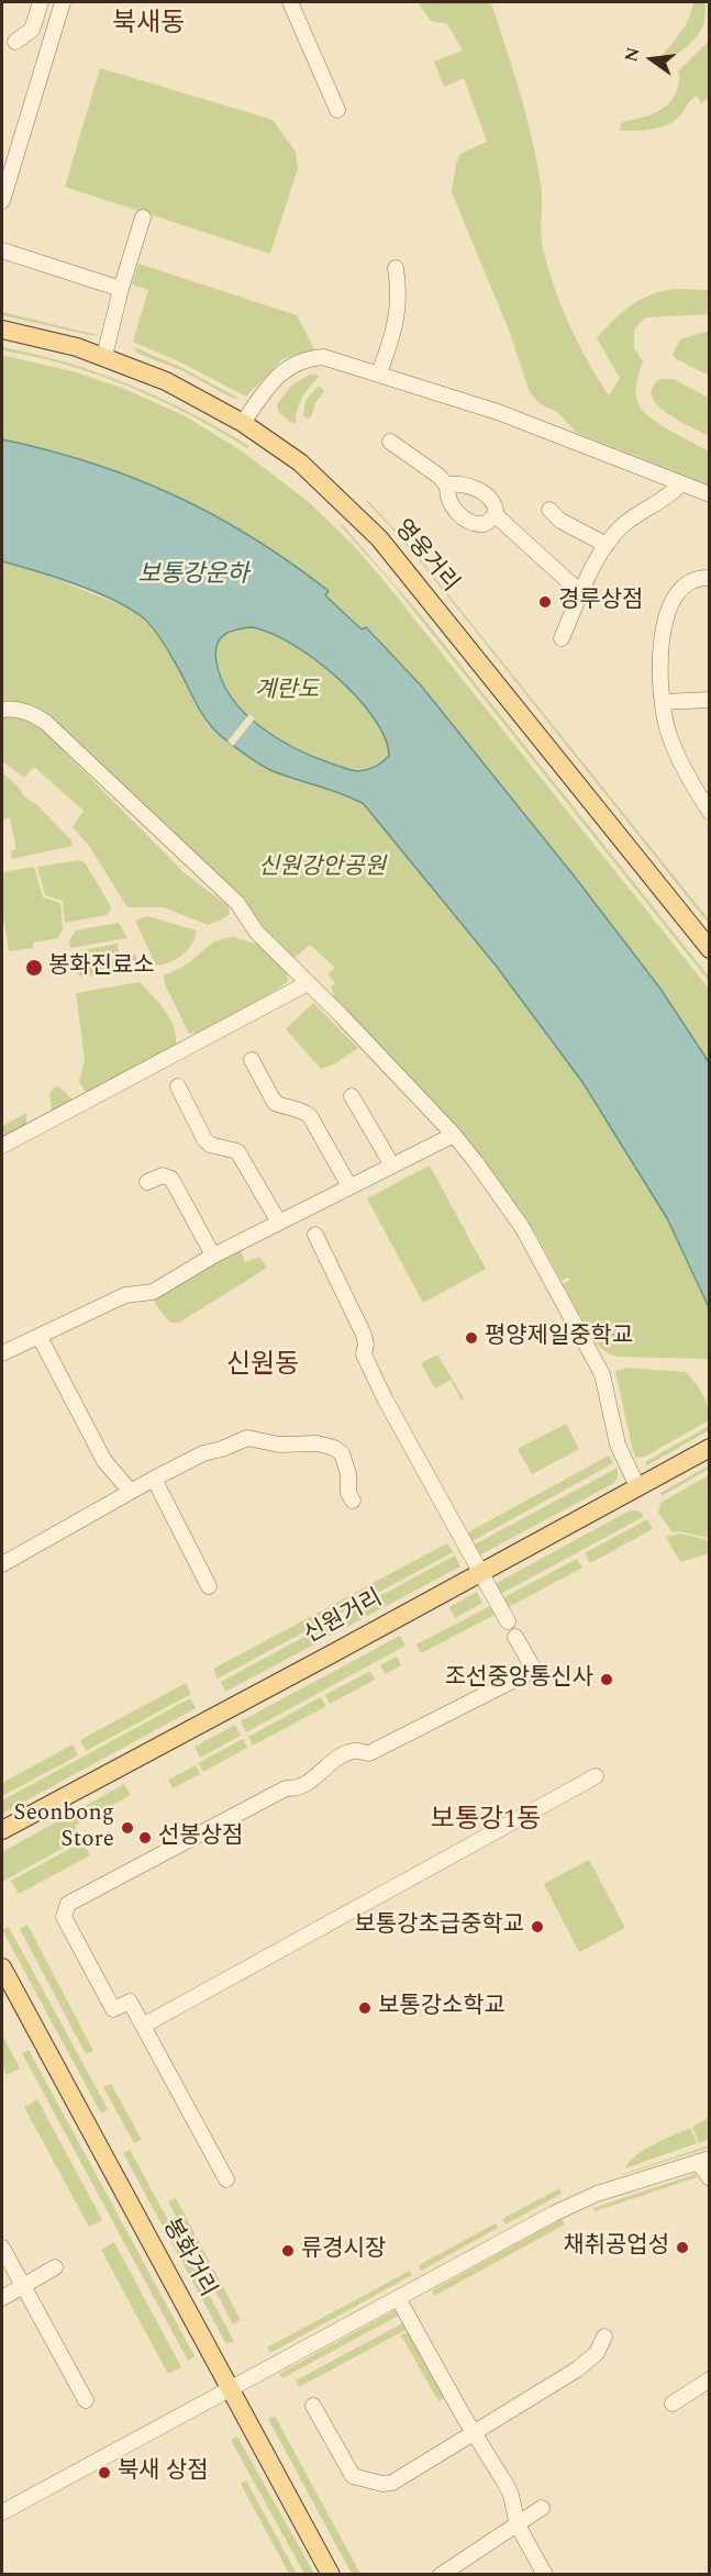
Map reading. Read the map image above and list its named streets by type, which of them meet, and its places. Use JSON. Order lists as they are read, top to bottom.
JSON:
{
  "streets": {
    "main road": ["영웅거리", "신원거리", "봉화거리"]
  },
  "districts": ["북새동", "신원동", "보통강1동"],
  "water": ["보통강운하"],
  "parks": ["계란도", "신원강안공원"],
  "places": [
    "경루상점",
    "봉화진료소",
    "평양제일중학교",
    "조선중앙통신사",
    "Seonbong Store",
    "선봉상점",
    "보통강초급중학교",
    "보통강소학교",
    "채취공업성",
    "류경시장",
    "북새 상점"
  ],
  "north": "left"
}
